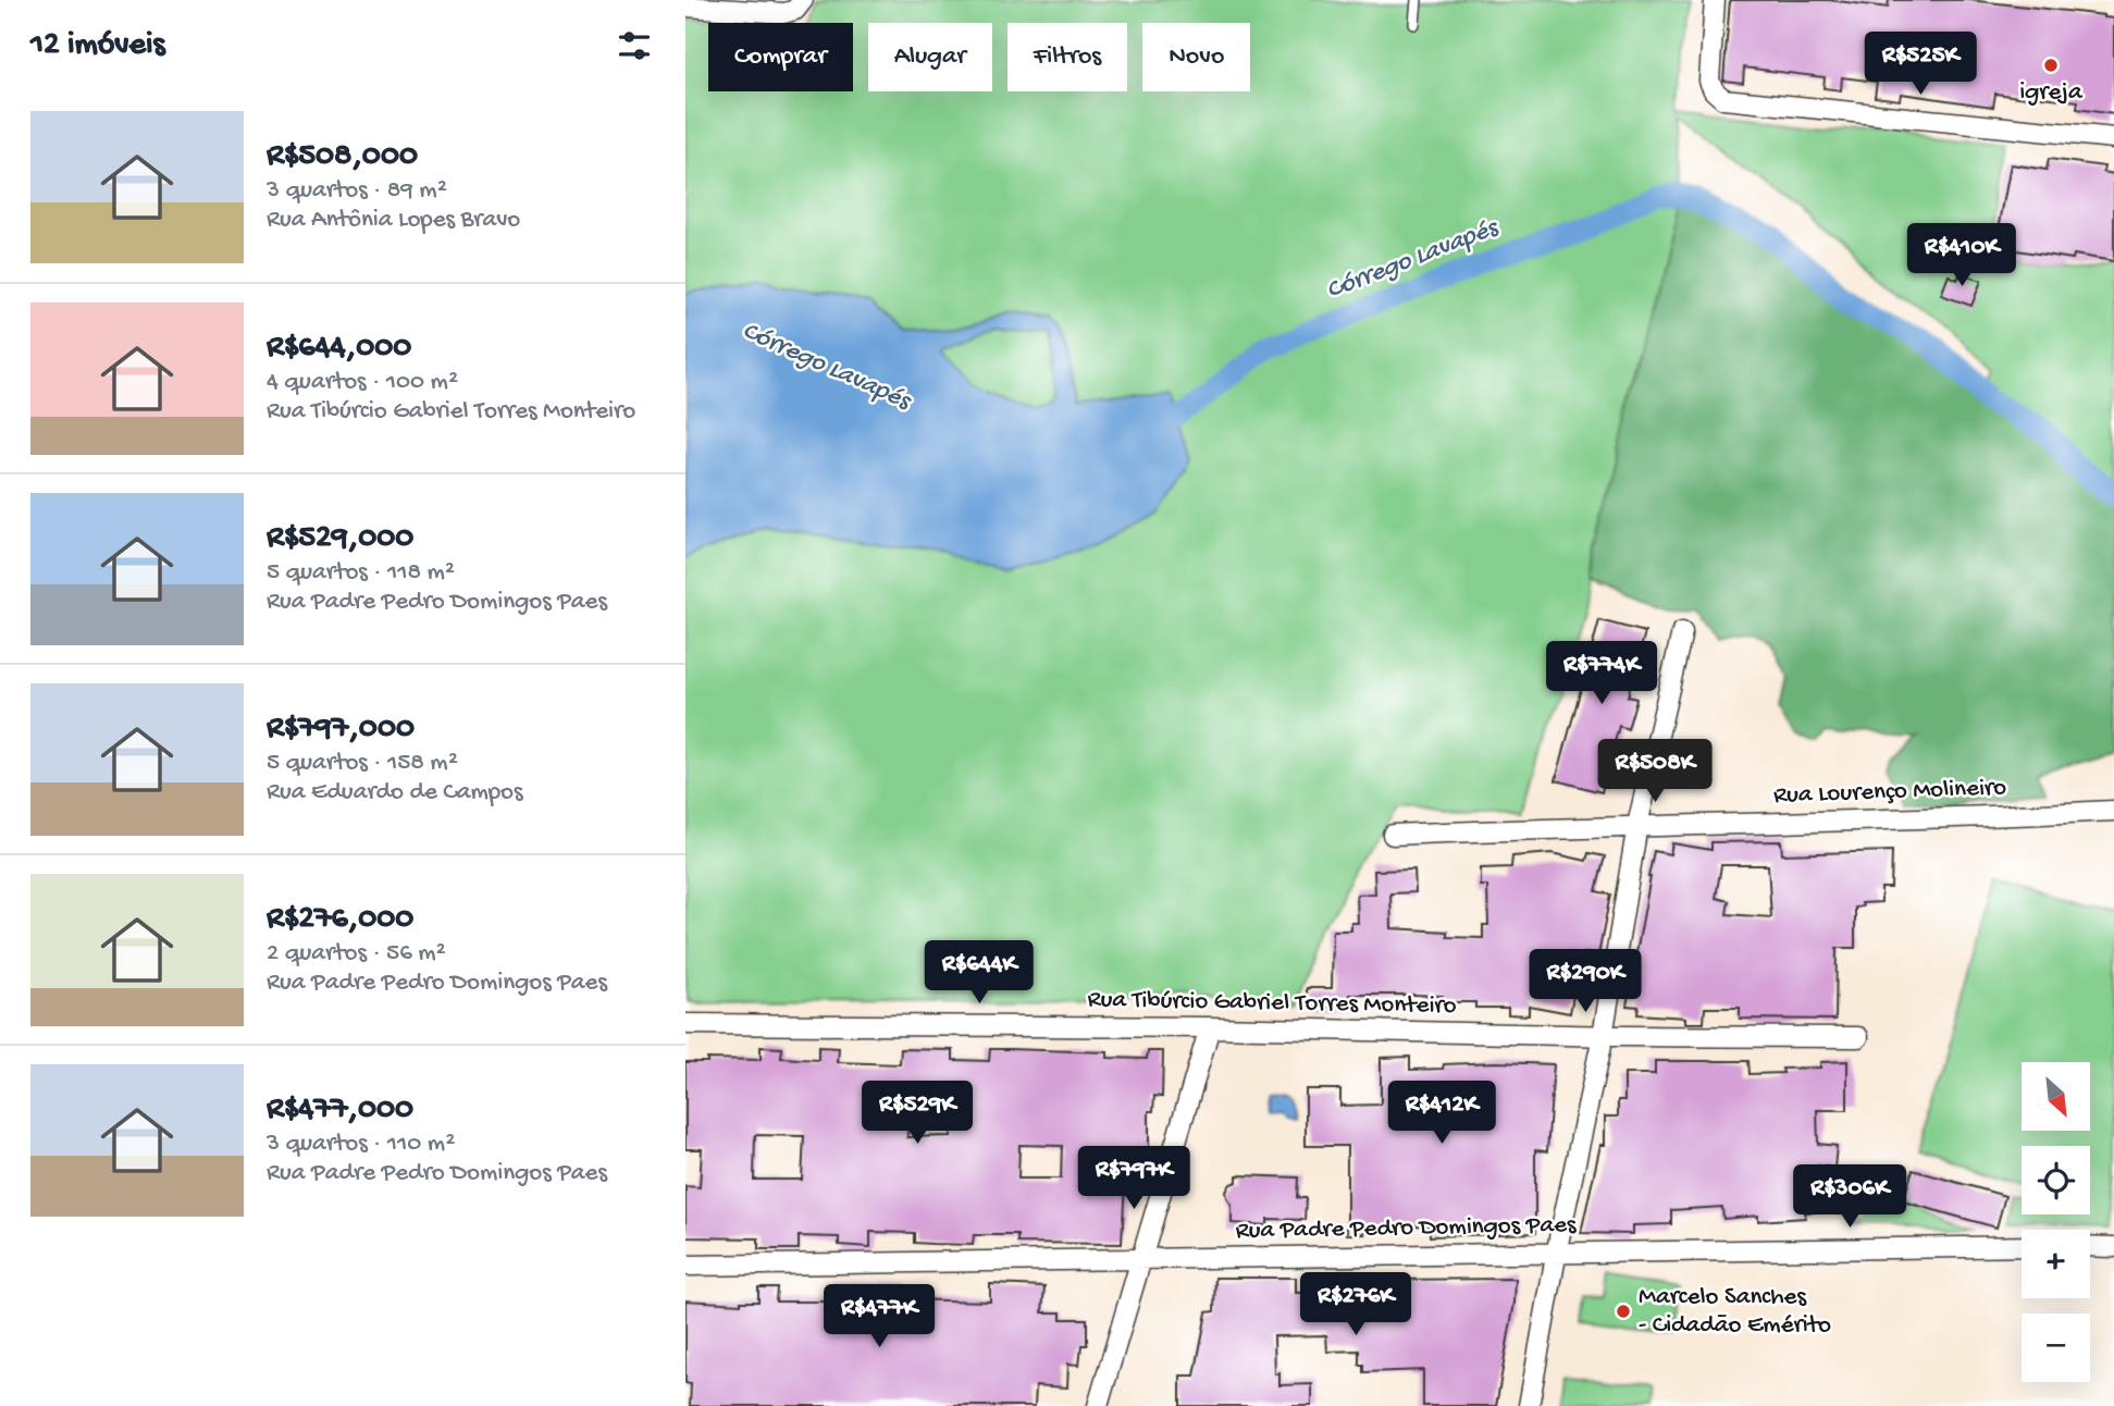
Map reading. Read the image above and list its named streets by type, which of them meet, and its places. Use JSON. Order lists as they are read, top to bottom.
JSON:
{
  "streets": {
    "street": ["Rua Lourenço Molineiro", "Rua Tibúrcio Gabriel Torres Monteiro", "Rua Padre Pedro Domingos Paes"]
  },
  "water": ["Córrego Lavapés"],
  "places": ["igreja", "Marcelo Sanches - Cidadão Emérito"],
  "north": "bottom right",
  "page": {
    "heading": "12 imóveis",
    "chip": [
      "Comprar",
      "Alugar",
      "Filtros",
      "Novo"
    ],
    "price": [
      "R$525K",
      "R$410K",
      "R$774K",
      "R$508K",
      "R$644K",
      "R$290K",
      "R$529K",
      "R$412K",
      "R$797K",
      "R$306K",
      "R$276K",
      "R$477K"
    ],
    "list": [
      {
        "name": "R$508,000",
        "note": "3 quartos · 89 m² · Rua Antônia Lopes Bravo"
      },
      {
        "name": "R$644,000",
        "note": "4 quartos · 100 m² · Rua Tibúrcio Gabriel Torres Monteiro"
      },
      {
        "name": "R$529,000",
        "note": "5 quartos · 118 m² · Rua Padre Pedro Domingos Paes"
      },
      {
        "name": "R$797,000",
        "note": "5 quartos · 158 m² · Rua Eduardo de Campos"
      },
      {
        "name": "R$276,000",
        "note": "2 quartos · 56 m² · Rua Padre Pedro Domingos Paes"
      },
      {
        "name": "R$477,000",
        "note": "3 quartos · 110 m² · Rua Padre Pedro Domingos Paes"
      }
    ],
    "map_buttons": ["+", "−"]
  }
}
